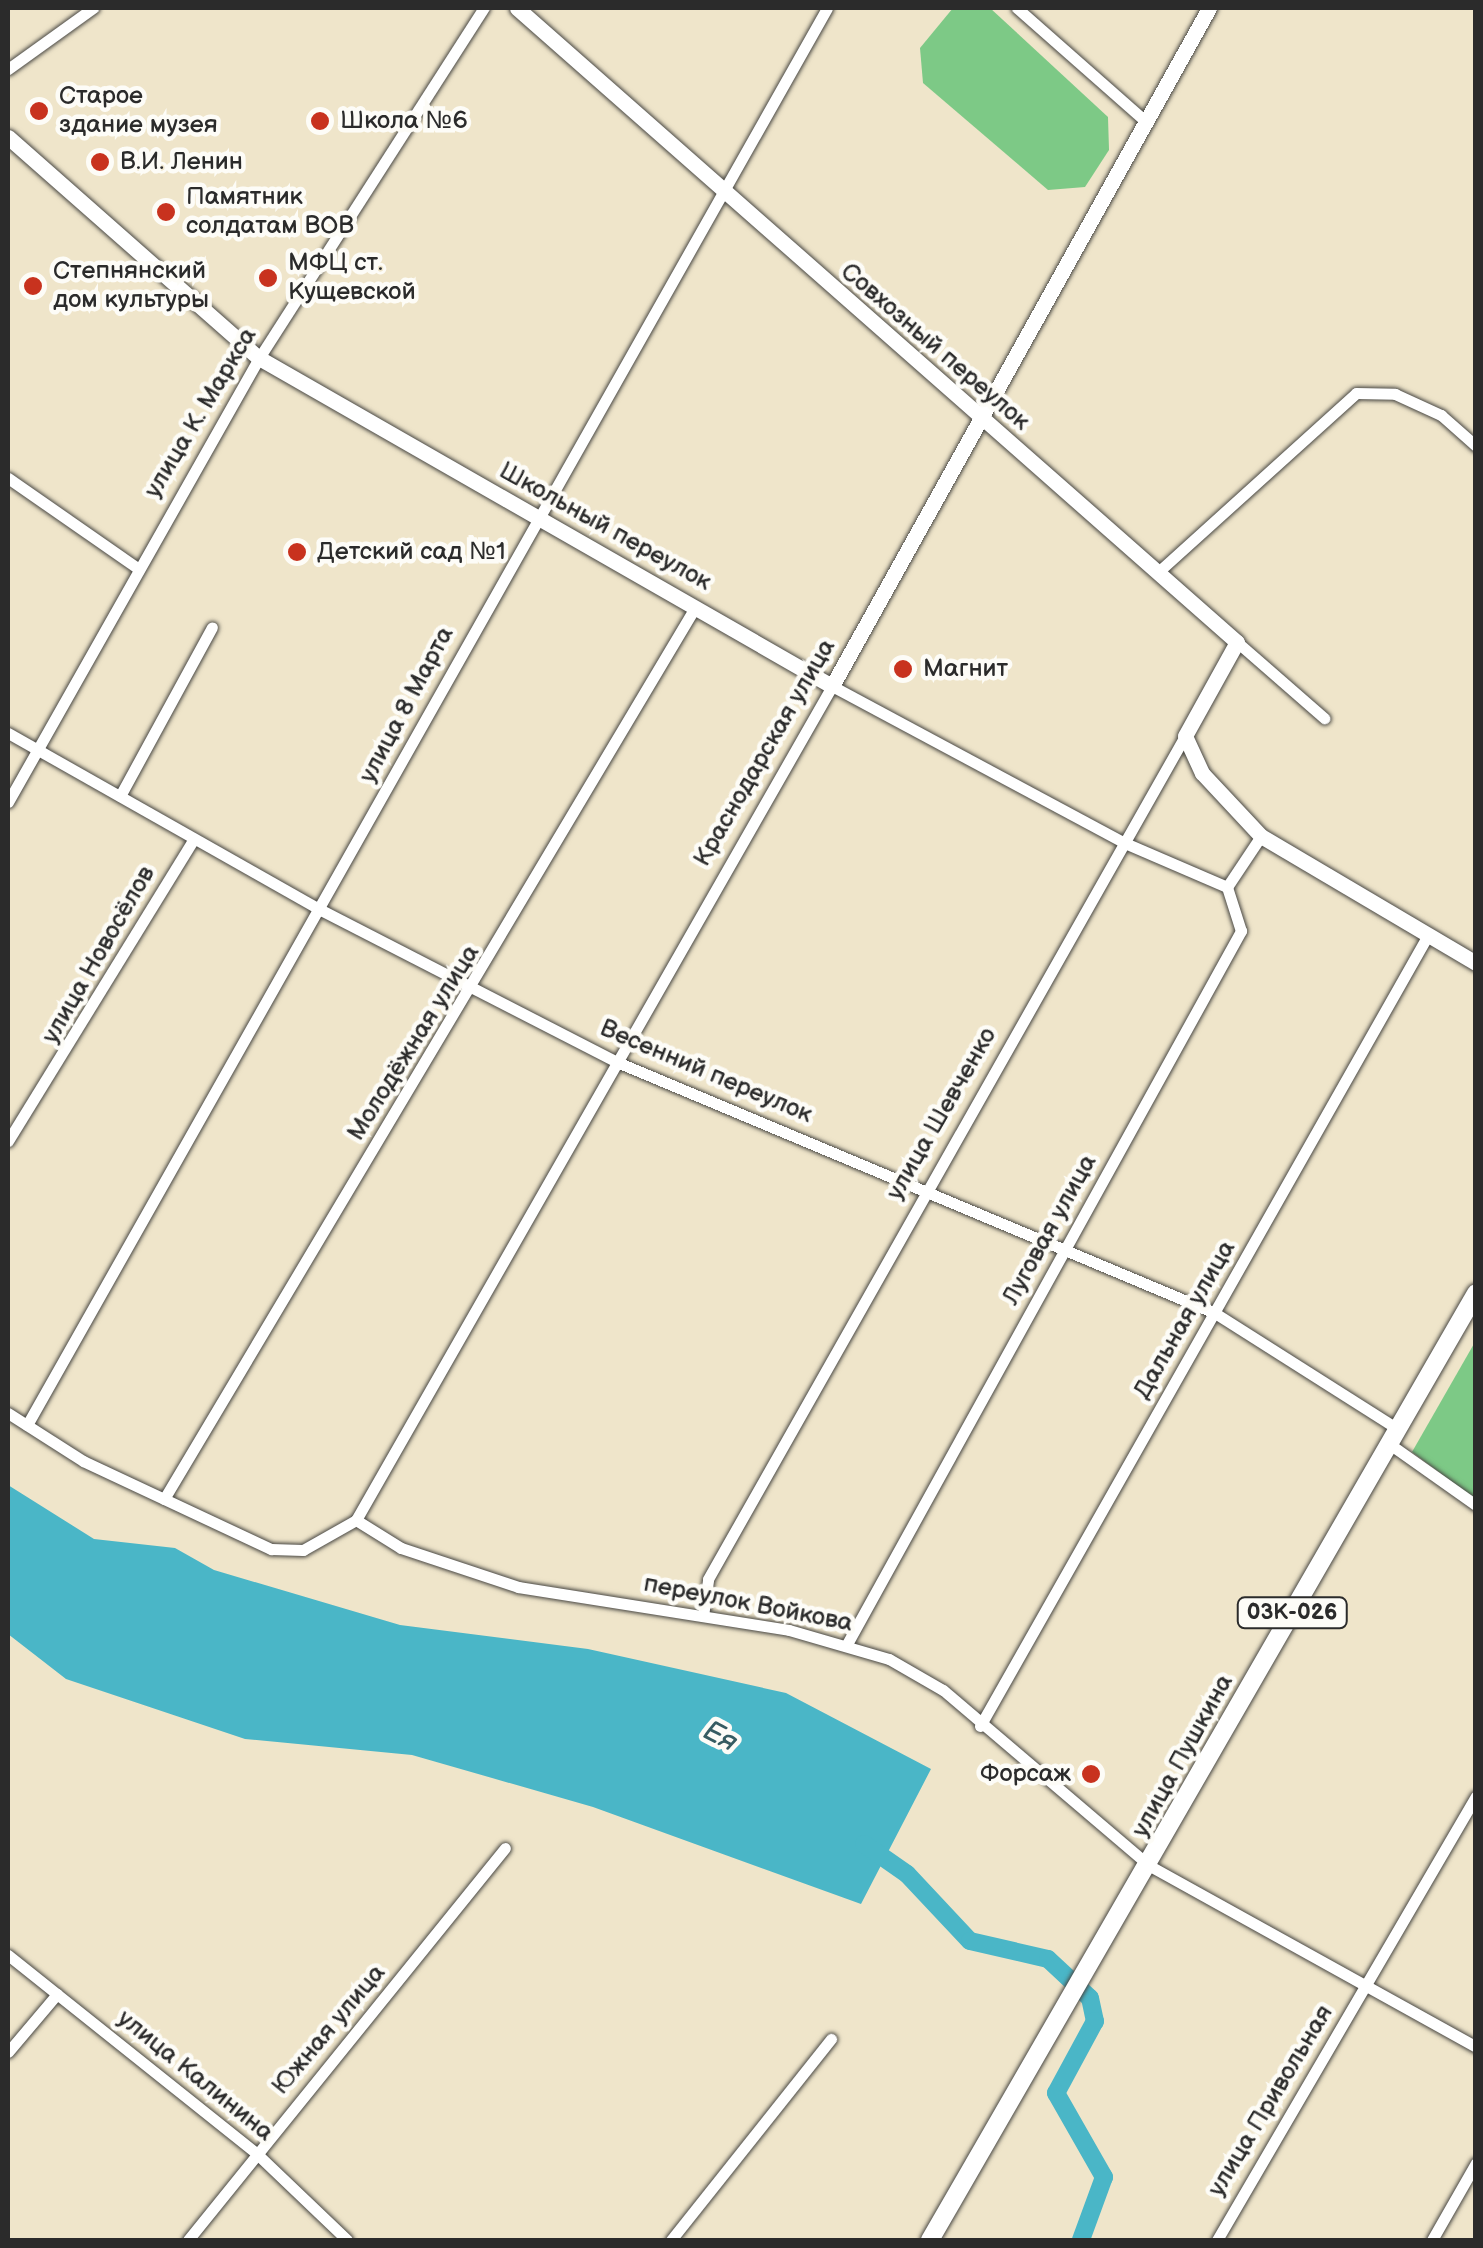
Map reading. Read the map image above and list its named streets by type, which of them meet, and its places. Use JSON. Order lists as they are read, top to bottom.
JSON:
{
  "streets": {
    "main road": ["03К-026", "улица Пушкина"],
    "street": [
      "Совхозный переулок",
      "улица К. Маркса",
      "Школьный переулок",
      "улица 8 Марта",
      "Краснодарская улица",
      "улица Новосёлов",
      "Молодёжная улица",
      "Весенний переулок",
      "улица Шевченко",
      "Луговая улица",
      "Дальная улица",
      "переулок Войкова",
      "Южная улица",
      "улица Калинина",
      "улица Привольная"
    ]
  },
  "crossings": [
    ["Совхозный переулок", "улица 8 Марта"],
    ["Совхозный переулок", "Краснодарская улица"],
    ["Совхозный переулок", "улица Шевченко"],
    ["улица К. Маркса", "Школьный переулок"],
    ["улица К. Маркса", "Весенний переулок"],
    ["Школьный переулок", "улица 8 Марта"],
    ["Школьный переулок", "Краснодарская улица"],
    ["Школьный переулок", "Молодёжная улица"],
    ["Школьный переулок", "улица Шевченко"],
    ["Школьный переулок", "Луговая улица"],
    ["улица 8 Марта", "Весенний переулок"],
    ["Краснодарская улица", "Весенний переулок"],
    ["Краснодарская улица", "переулок Войкова"],
    ["улица Новосёлов", "Весенний переулок"],
    ["Молодёжная улица", "Весенний переулок"],
    ["Весенний переулок", "улица Шевченко"],
    ["Весенний переулок", "Луговая улица"],
    ["Весенний переулок", "Дальная улица"],
    ["Весенний переулок", "улица Пушкина"],
    ["улица Шевченко", "переулок Войкова"],
    ["Луговая улица", "переулок Войкова"],
    ["Дальная улица", "переулок Войкова"],
    ["переулок Войкова", "улица Пушкина"],
    ["переулок Войкова", "улица Привольная"],
    ["Южная улица", "улица Калинина"]
  ],
  "water": ["Ея"],
  "places": [
    "Старое здание музея",
    "Школа №6",
    "В.И. Ленин",
    "Памятник солдатам ВОВ",
    "МФЦ ст. Кущевской",
    "Степнянский дом культуры",
    "Детский сад №1",
    "Магнит",
    "Форсаж"
  ]
}
